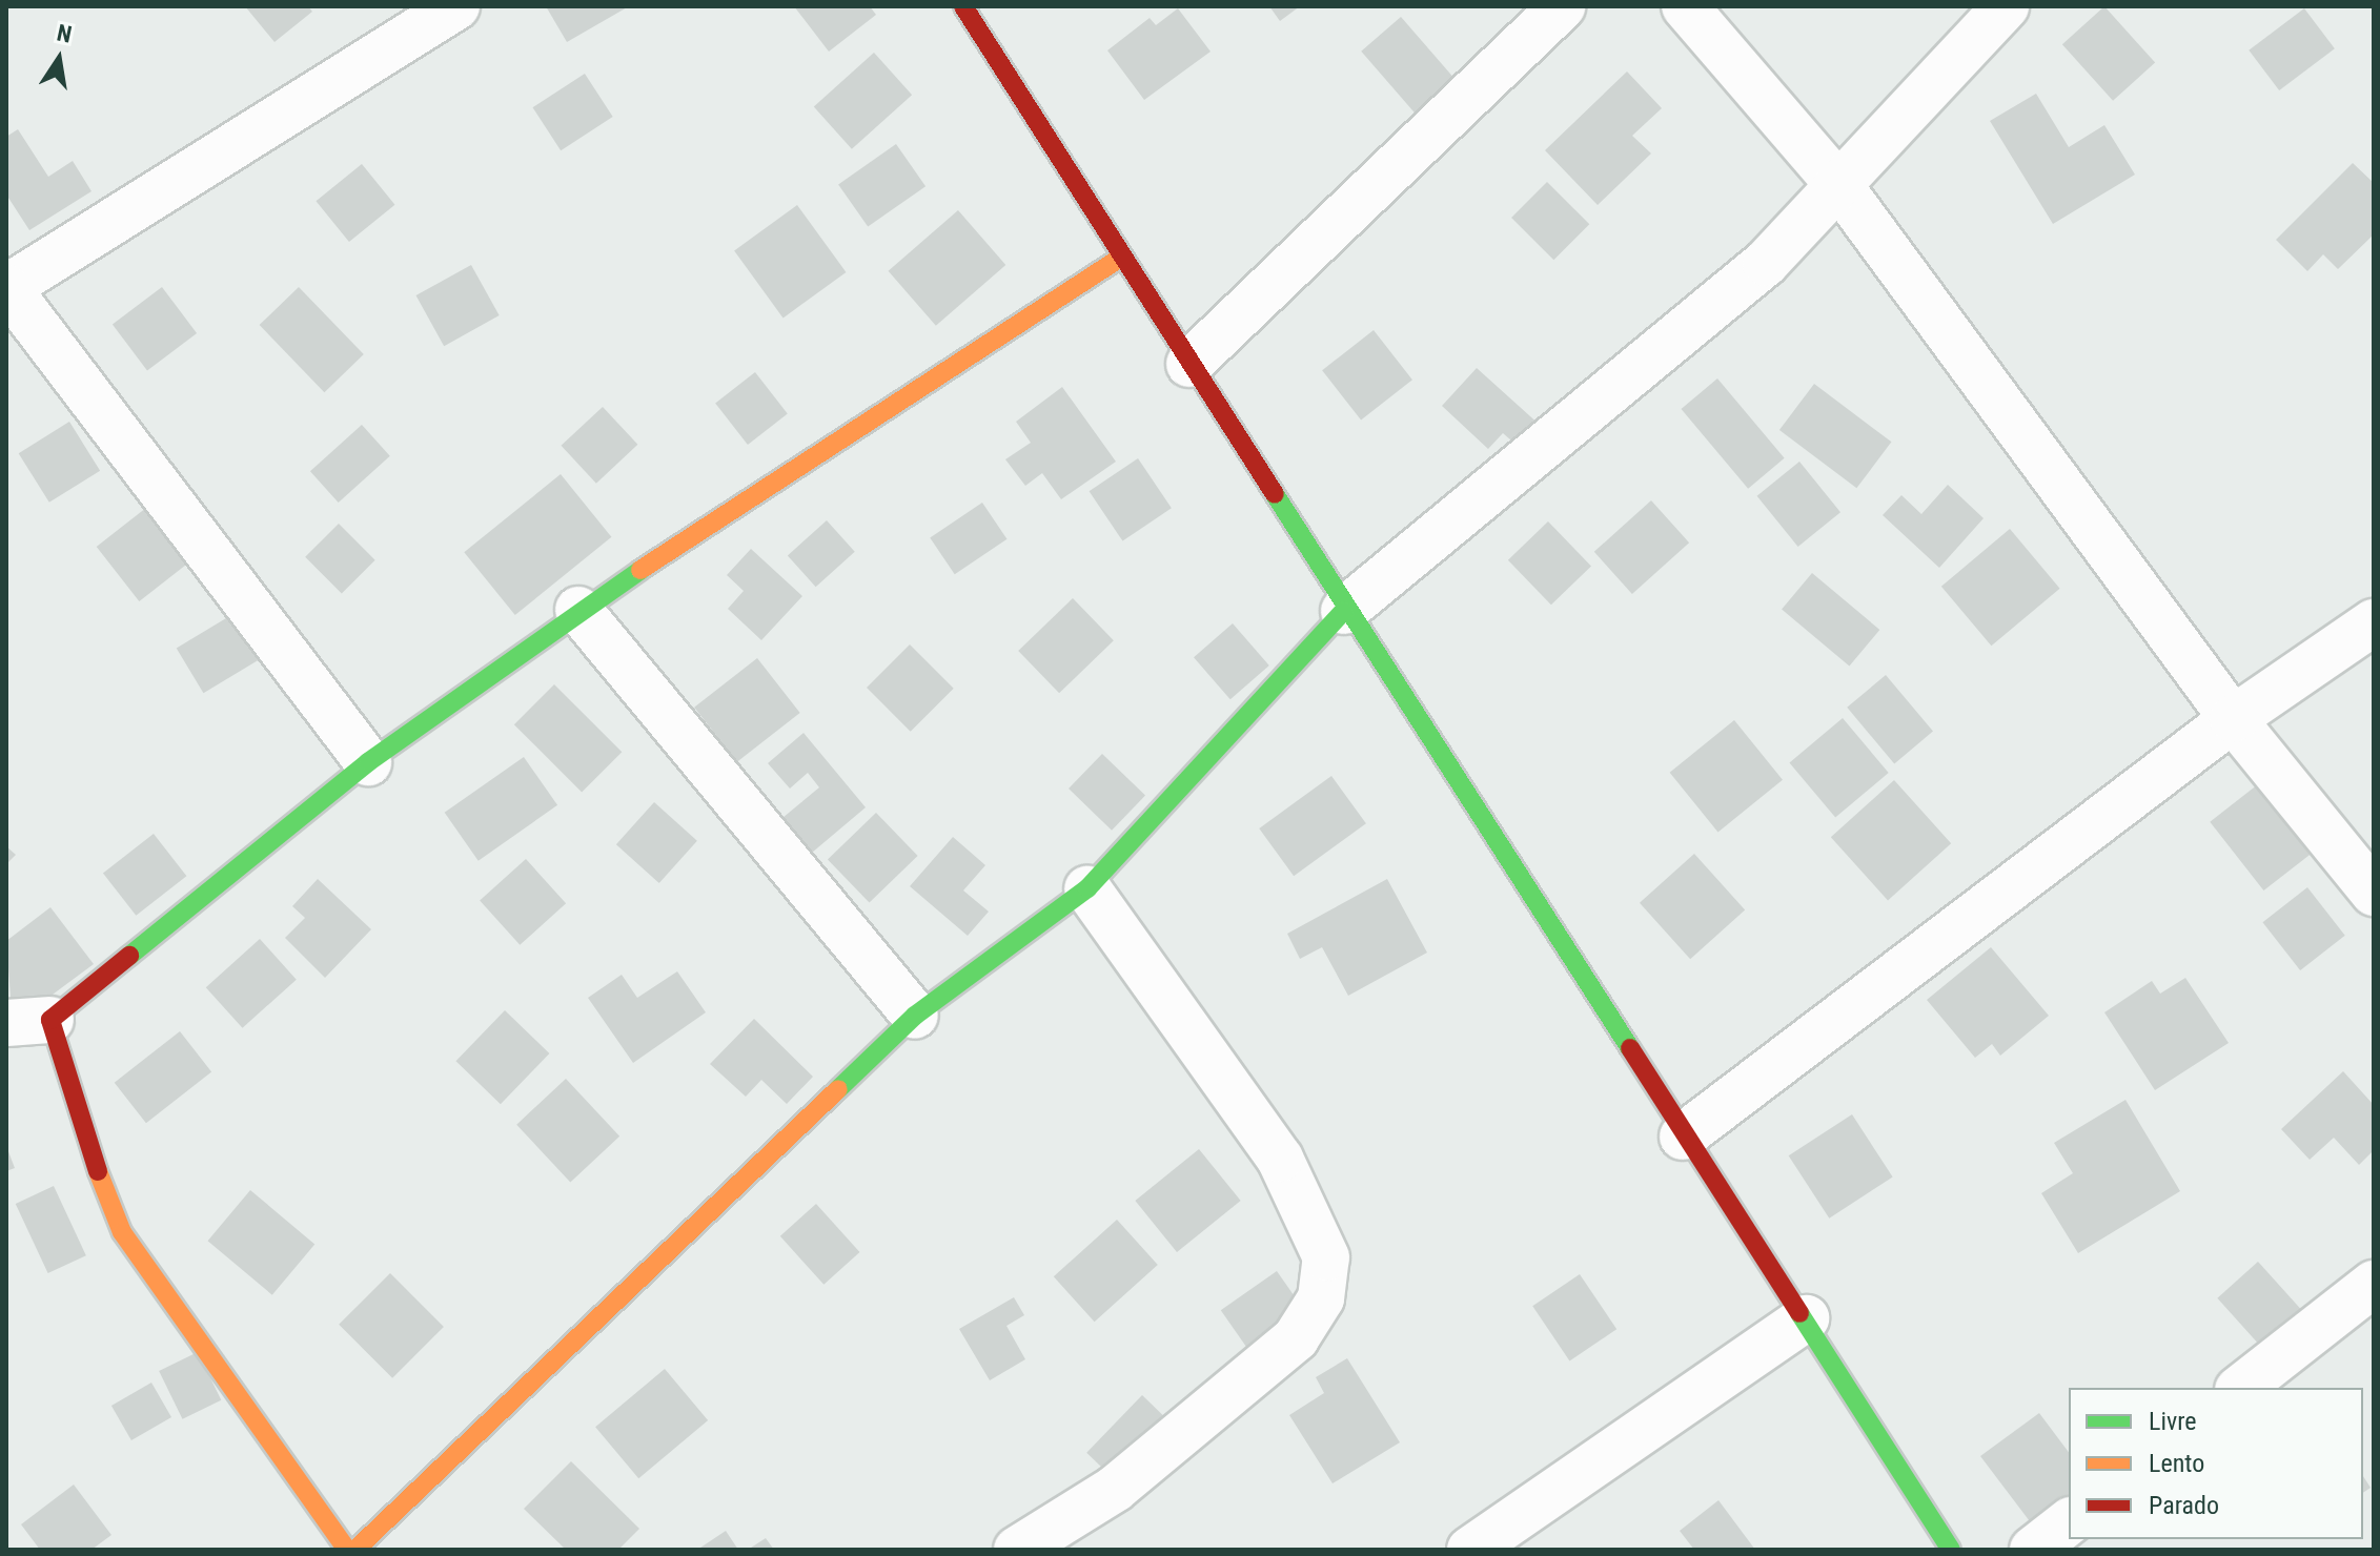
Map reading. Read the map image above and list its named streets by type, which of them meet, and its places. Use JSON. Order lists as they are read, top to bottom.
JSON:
{
  "legend": ["Livre", "Lento", "Parado"],
  "north": "top"
}
